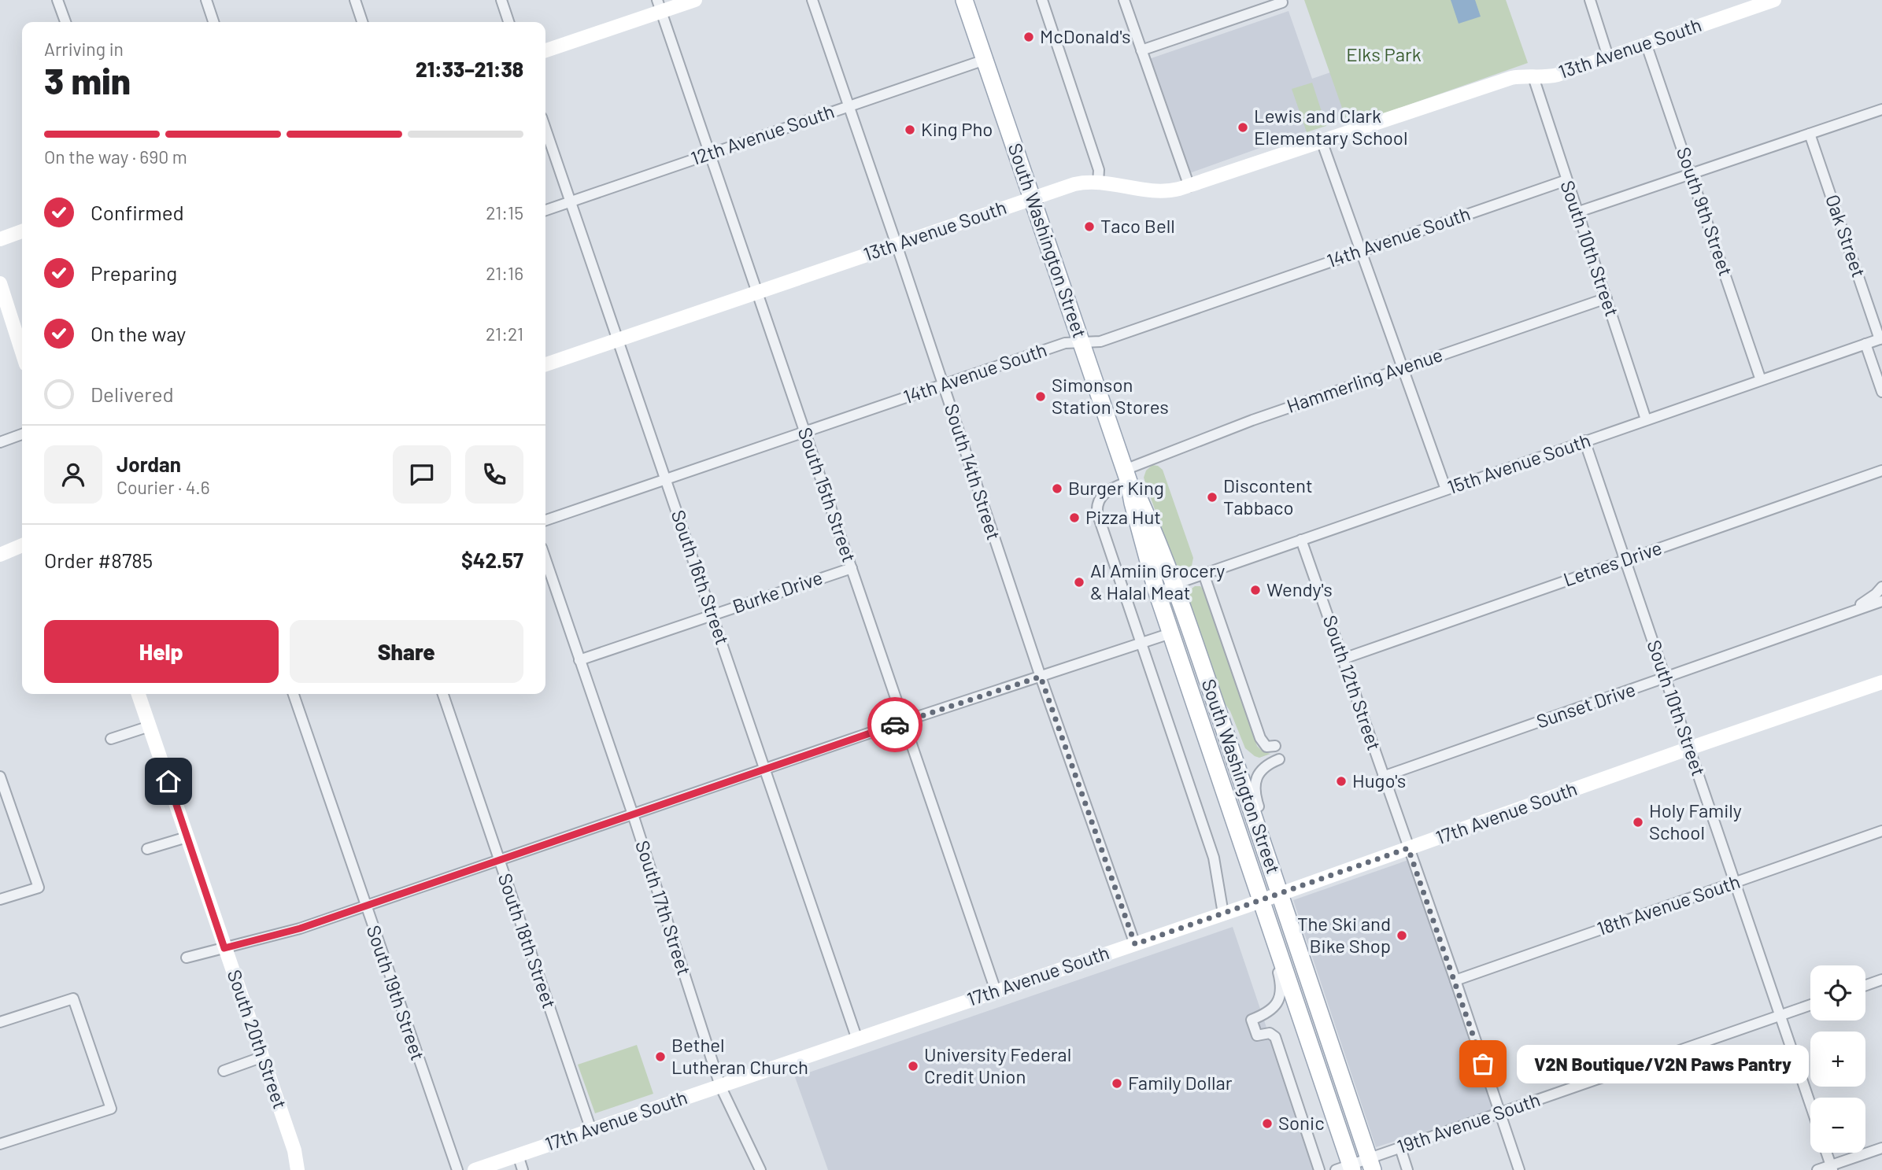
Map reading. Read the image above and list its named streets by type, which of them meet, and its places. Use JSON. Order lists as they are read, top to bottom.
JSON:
{
  "streets": {
    "main road": ["South Washington Street"],
    "street": [
      "13th Avenue South",
      "12th Avenue South",
      "South 9th Street",
      "Oak Street",
      "14th Avenue South",
      "South 10th Street",
      "Hammerling Avenue",
      "15th Avenue South",
      "South 14th Street",
      "South 15th Street",
      "Letnes Drive",
      "South 16th Street",
      "Burke Drive",
      "South 12th Street",
      "Sunset Drive",
      "17th Avenue South",
      "18th Avenue South",
      "South 17th Street",
      "South 18th Street",
      "South 19th Street",
      "South 20th Street",
      "19th Avenue South"
    ]
  },
  "crossings": [
    ["13th Avenue South", "South 9th Street"],
    ["13th Avenue South", "South Washington Street"],
    ["13th Avenue South", "South 10th Street"],
    ["13th Avenue South", "South 14th Street"],
    ["13th Avenue South", "South 15th Street"],
    ["13th Avenue South", "South 16th Street"],
    ["12th Avenue South", "South Washington Street"],
    ["12th Avenue South", "South 14th Street"],
    ["12th Avenue South", "South 15th Street"],
    ["12th Avenue South", "South 16th Street"],
    ["South 9th Street", "15th Avenue South"],
    ["Oak Street", "15th Avenue South"],
    ["14th Avenue South", "South Washington Street"],
    ["14th Avenue South", "South 10th Street"],
    ["14th Avenue South", "South 14th Street"],
    ["14th Avenue South", "South 15th Street"],
    ["14th Avenue South", "South 16th Street"],
    ["South Washington Street", "Hammerling Avenue"],
    ["South Washington Street", "15th Avenue South"],
    ["South Washington Street", "17th Avenue South"],
    ["South Washington Street", "19th Avenue South"],
    ["South 10th Street", "Hammerling Avenue"],
    ["South 10th Street", "15th Avenue South"],
    ["South 10th Street", "Letnes Drive"],
    ["South 10th Street", "Sunset Drive"],
    ["South 10th Street", "17th Avenue South"],
    ["South 10th Street", "18th Avenue South"],
    ["South 10th Street", "19th Avenue South"],
    ["Hammerling Avenue", "17th Avenue South"],
    ["15th Avenue South", "South 12th Street"],
    ["South 14th Street", "17th Avenue South"],
    ["South 15th Street", "Burke Drive"],
    ["South 15th Street", "17th Avenue South"],
    ["Letnes Drive", "South 12th Street"],
    ["South 16th Street", "Burke Drive"],
    ["South 16th Street", "17th Avenue South"],
    ["Burke Drive", "South 17th Street"],
    ["South 12th Street", "Sunset Drive"],
    ["South 12th Street", "17th Avenue South"],
    ["South 12th Street", "18th Avenue South"],
    ["South 12th Street", "19th Avenue South"],
    ["17th Avenue South", "South 17th Street"],
    ["17th Avenue South", "South 18th Street"]
  ],
  "parks": ["Elks Park"],
  "places": [
    "McDonald's",
    "Lewis and Clark Elementary School",
    "King Pho",
    "Taco Bell",
    "Simonson Station Stores",
    "Burger King",
    "Discontent Tabbaco",
    "Pizza Hut",
    "Al Amiin Grocery & Halal Meat",
    "Wendy's",
    "Hugo's",
    "Holy Family School",
    "The Ski and Bike Shop",
    "Bethel Lutheran Church",
    "V2N Boutique/V2N Paws Pantry",
    "University Federal Credit Union",
    "Family Dollar",
    "Sonic"
  ],
  "page": {
    "heading": ["3 min", "Arriving in", "21:33–21:38"],
    "panel": [
      "Jordan",
      "Courier · 4.6",
      "Order #8785",
      "$42.57"
    ],
    "bar": "On the way · 690 m",
    "list": [
      ["Confirmed", "21:15"],
      ["Preparing", "21:16"],
      ["On the way", "21:21"],
      "Delivered"
    ],
    "buttons": ["Help", "Share"],
    "map_buttons": ["+", "−"],
    "bubble": "V2N Boutique/V2N Paws Pantry"
  }
}
